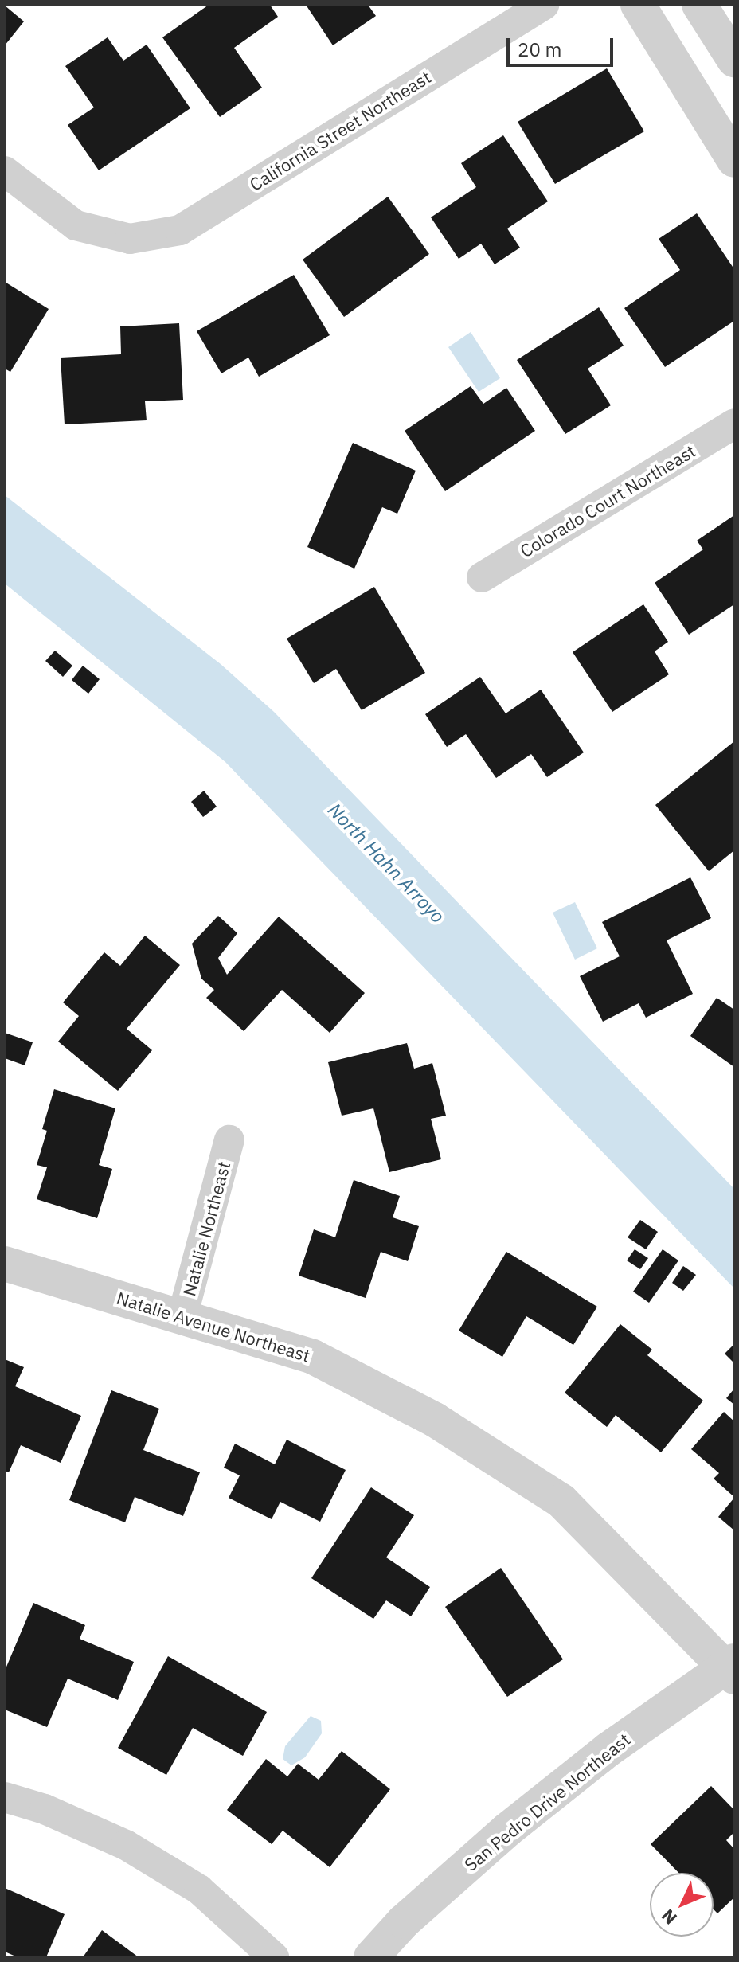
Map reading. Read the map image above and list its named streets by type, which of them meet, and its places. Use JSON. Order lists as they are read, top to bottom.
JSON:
{
  "streets": {
    "street": [
      "California Street Northeast",
      "Colorado Court Northeast",
      "Natalie Northeast",
      "Natalie Avenue Northeast",
      "San Pedro Drive Northeast"
    ]
  },
  "crossings": [
    ["Natalie Northeast", "Natalie Avenue Northeast"],
    ["Natalie Avenue Northeast", "San Pedro Drive Northeast"]
  ],
  "water": ["North Hahn Arroyo"],
  "scale_bar": "20 m",
  "north": "bottom left"
}
